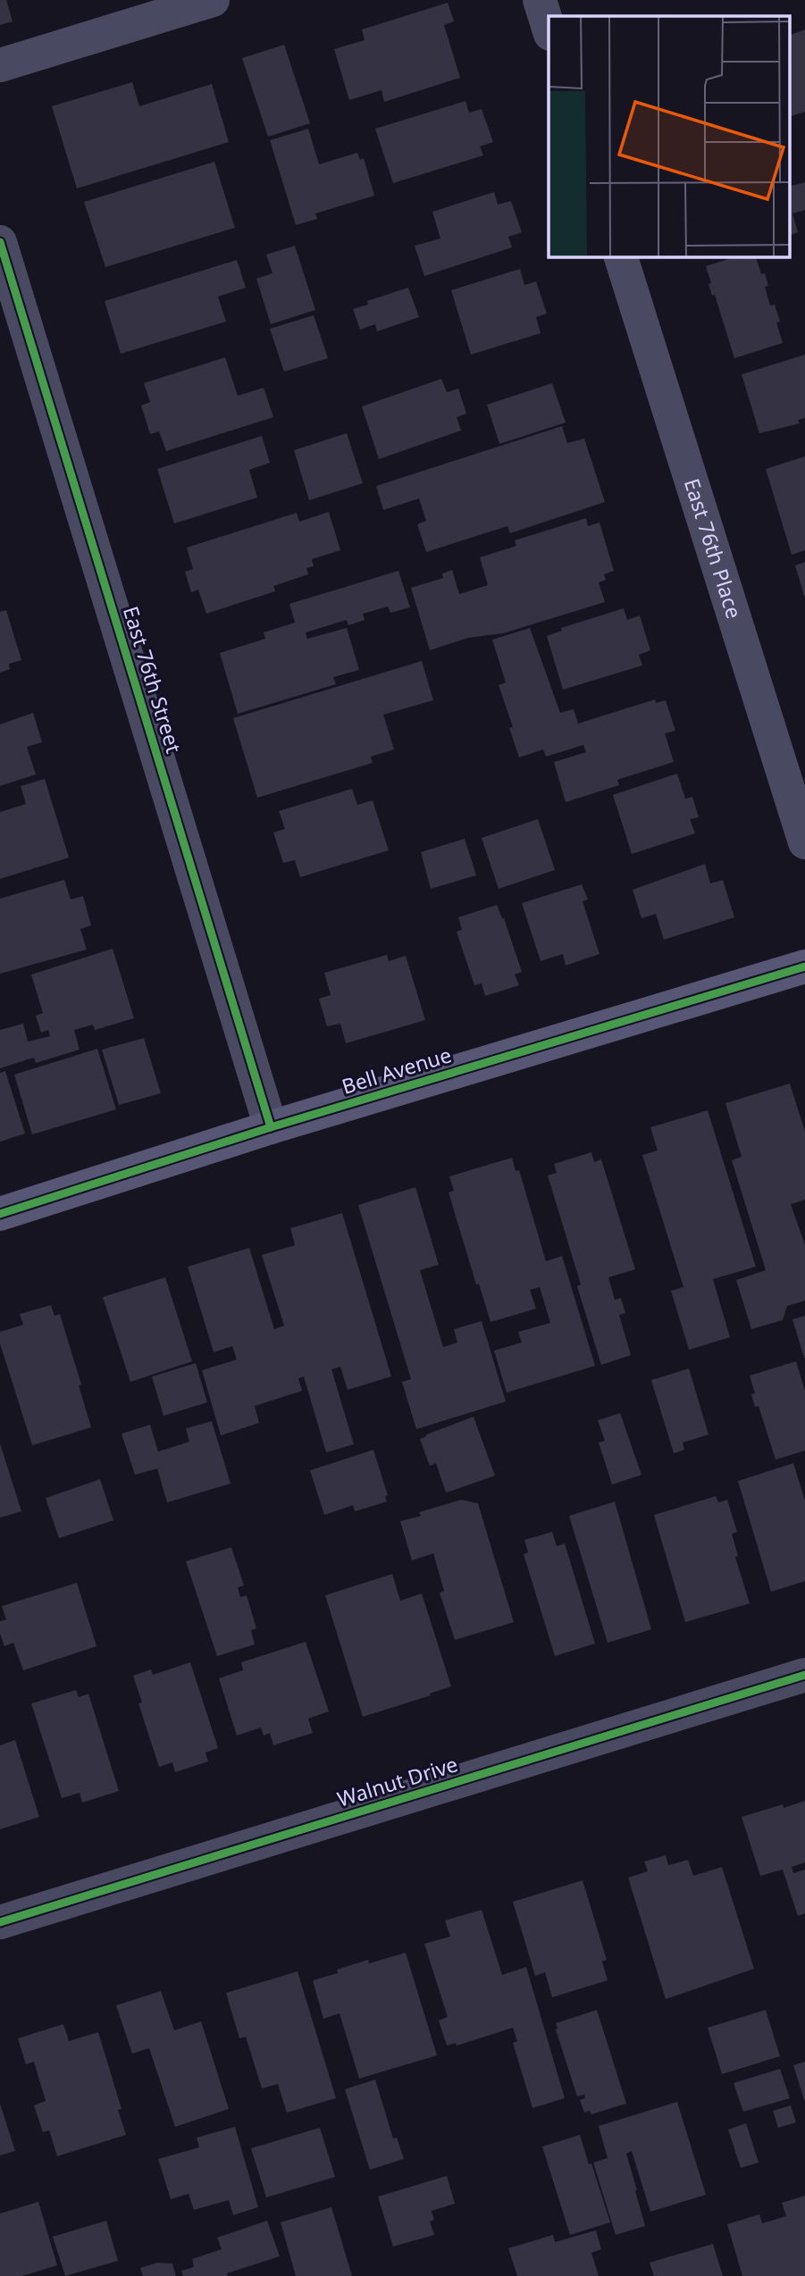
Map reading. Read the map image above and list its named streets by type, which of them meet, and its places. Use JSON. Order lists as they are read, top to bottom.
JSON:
{
  "streets": {
    "street": [
      "East 76th Place",
      "East 76th Street",
      "Bell Avenue",
      "Walnut Drive"
    ]
  },
  "crossings": [
    ["East 76th Street", "Bell Avenue"]
  ]
}
